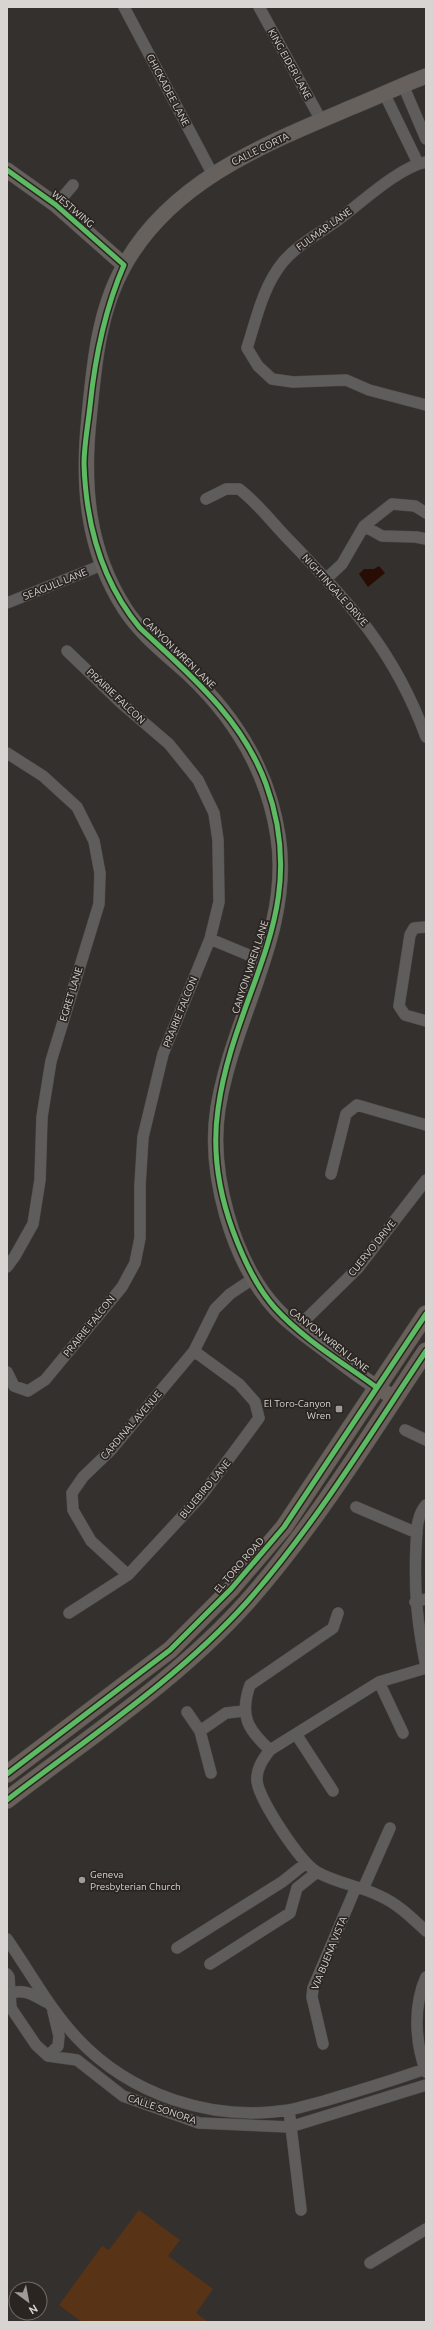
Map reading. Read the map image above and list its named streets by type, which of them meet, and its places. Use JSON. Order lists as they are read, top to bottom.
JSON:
{
  "streets": {
    "main road": ["EL TORO ROAD"],
    "street": [
      "KING EIDER LANE",
      "CHICKADEE LANE",
      "CALLE CORTA",
      "WESTWING",
      "FULMAR LANE",
      "SEAGULL LANE",
      "NIGHTINGALE DRIVE",
      "CANYON WREN LANE",
      "PRAIRIE FALCON",
      "EGRET LANE",
      "CUERVO DRIVE",
      "CARDINAL AVENUE",
      "BLUEBIRD LANE",
      "VIA BUENA VISTA",
      "CALLE SONORA"
    ]
  },
  "crossings": [
    ["KING EIDER LANE", "CALLE CORTA"],
    ["CHICKADEE LANE", "CALLE CORTA"],
    ["CALLE CORTA", "WESTWING"],
    ["CALLE CORTA", "CANYON WREN LANE"],
    ["WESTWING", "CANYON WREN LANE"],
    ["SEAGULL LANE", "CANYON WREN LANE"],
    ["CANYON WREN LANE", "CUERVO DRIVE"],
    ["CANYON WREN LANE", "CARDINAL AVENUE"],
    ["CANYON WREN LANE", "EL TORO ROAD"],
    ["CARDINAL AVENUE", "BLUEBIRD LANE"]
  ],
  "places": {
    "transit": ["El Toro-Canyon Wren"],
    "other": ["Geneva Presbyterian Church"]
  },
  "north": "bottom right"
}
